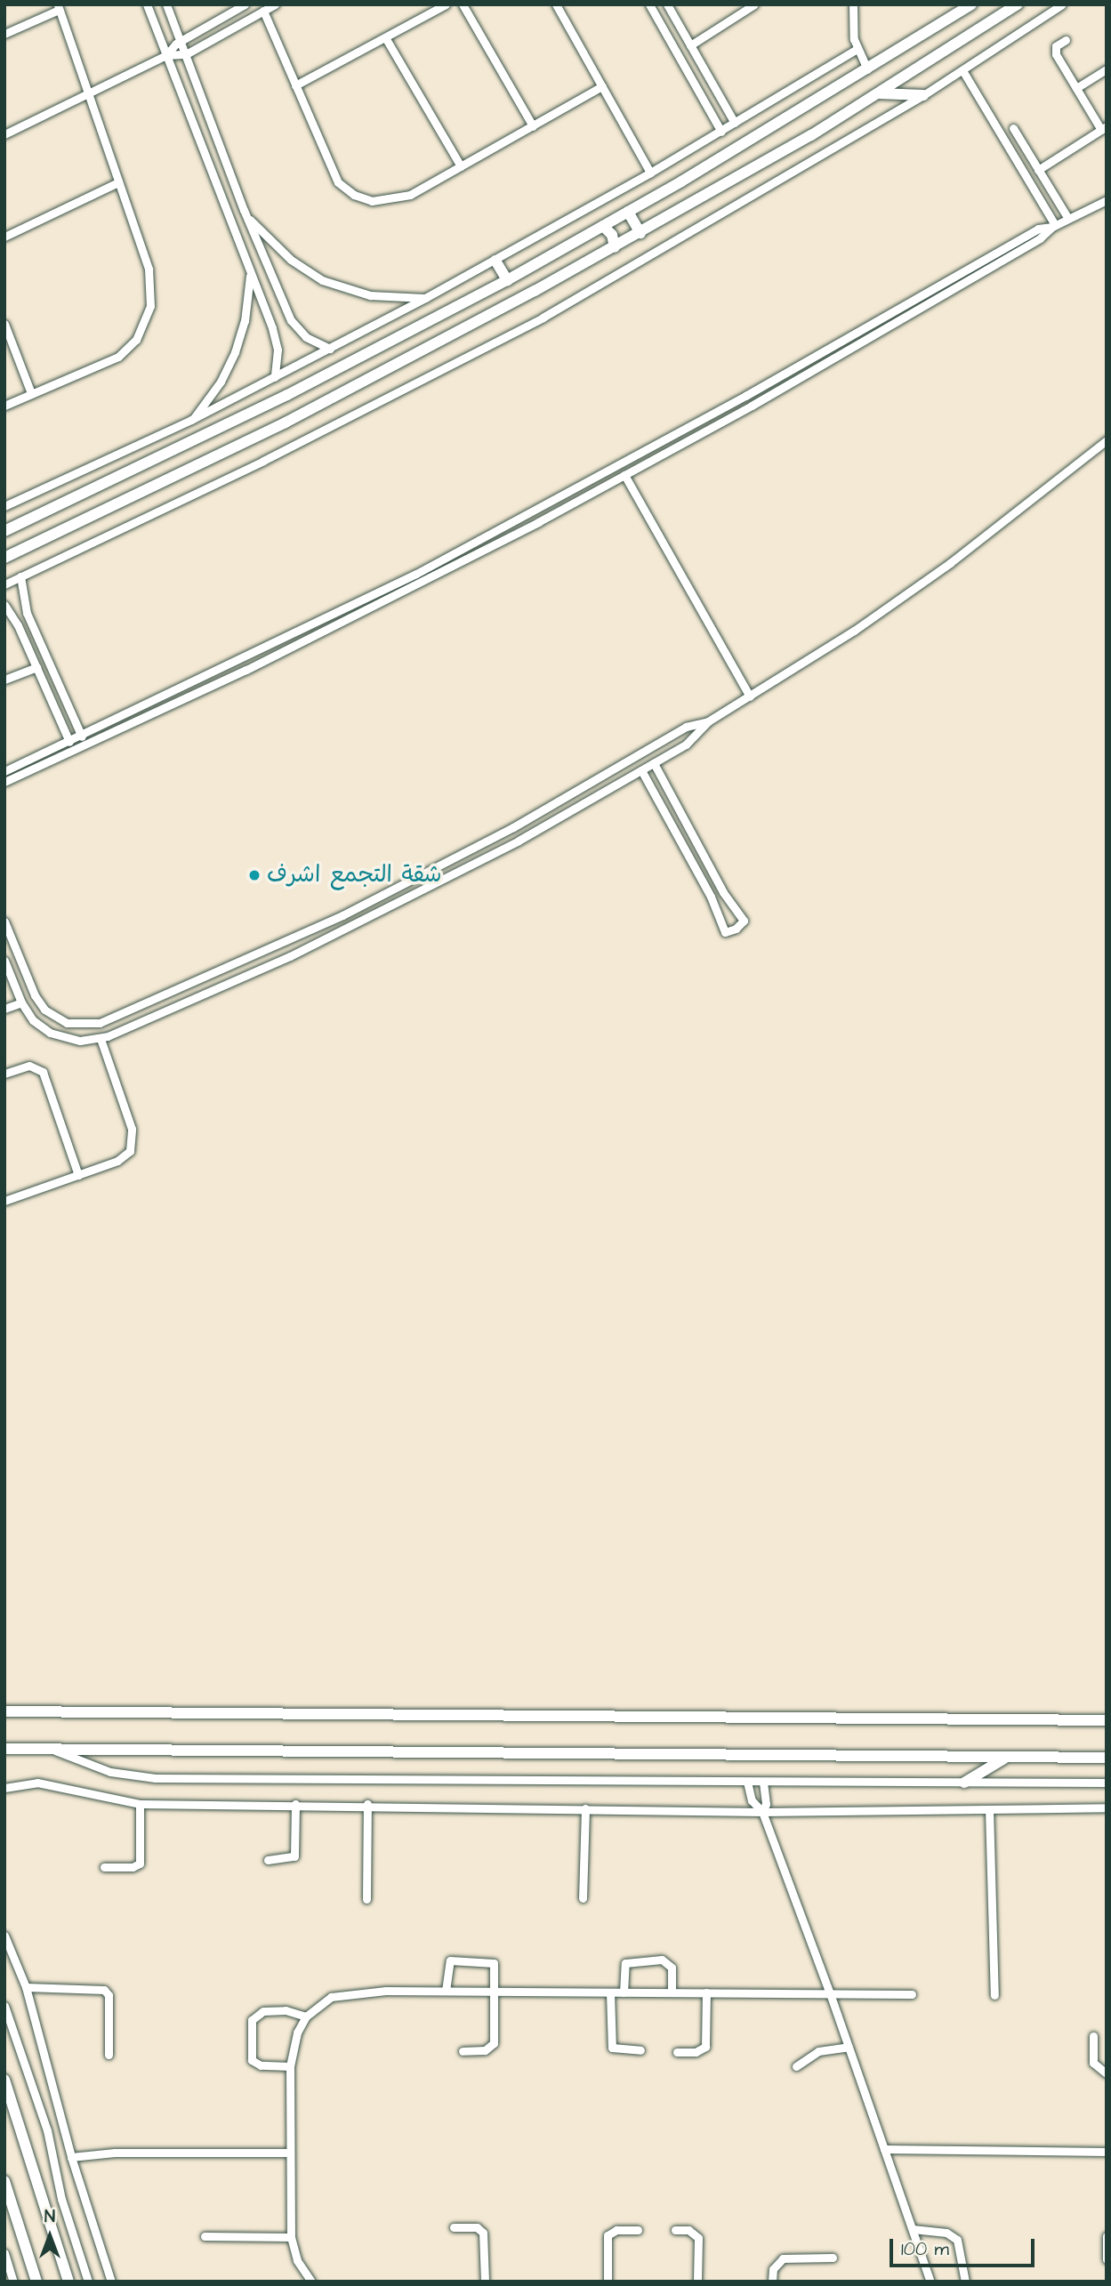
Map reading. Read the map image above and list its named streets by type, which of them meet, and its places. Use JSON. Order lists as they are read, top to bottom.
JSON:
{
  "places": ["شقة التجمع اشرف"],
  "scale_bar": "100 m",
  "north": "top"
}
